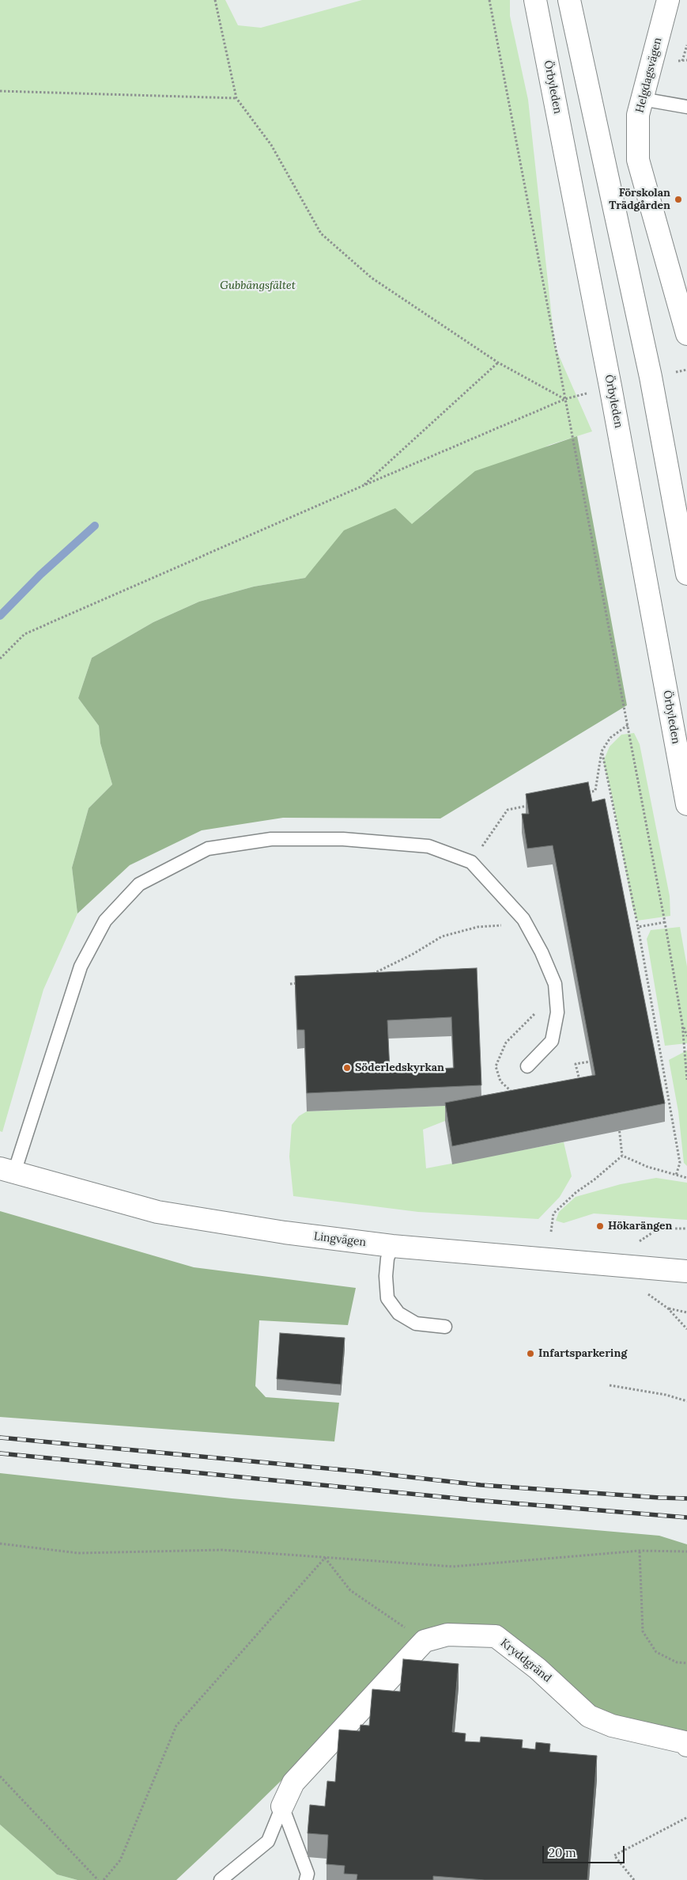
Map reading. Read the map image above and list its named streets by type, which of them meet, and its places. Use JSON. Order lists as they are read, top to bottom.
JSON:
{
  "streets": {
    "street": [
      "Helgdagsvägen",
      "Örbyleden",
      "Lingvägen",
      "Kryddgränd"
    ]
  },
  "parks": ["Gubbängsfältet"],
  "places": [
    "Förskolan Trädgården",
    "Söderledskyrkan",
    "Hökarängen",
    "Infartsparkering"
  ],
  "scale_bar": "20 m"
}
